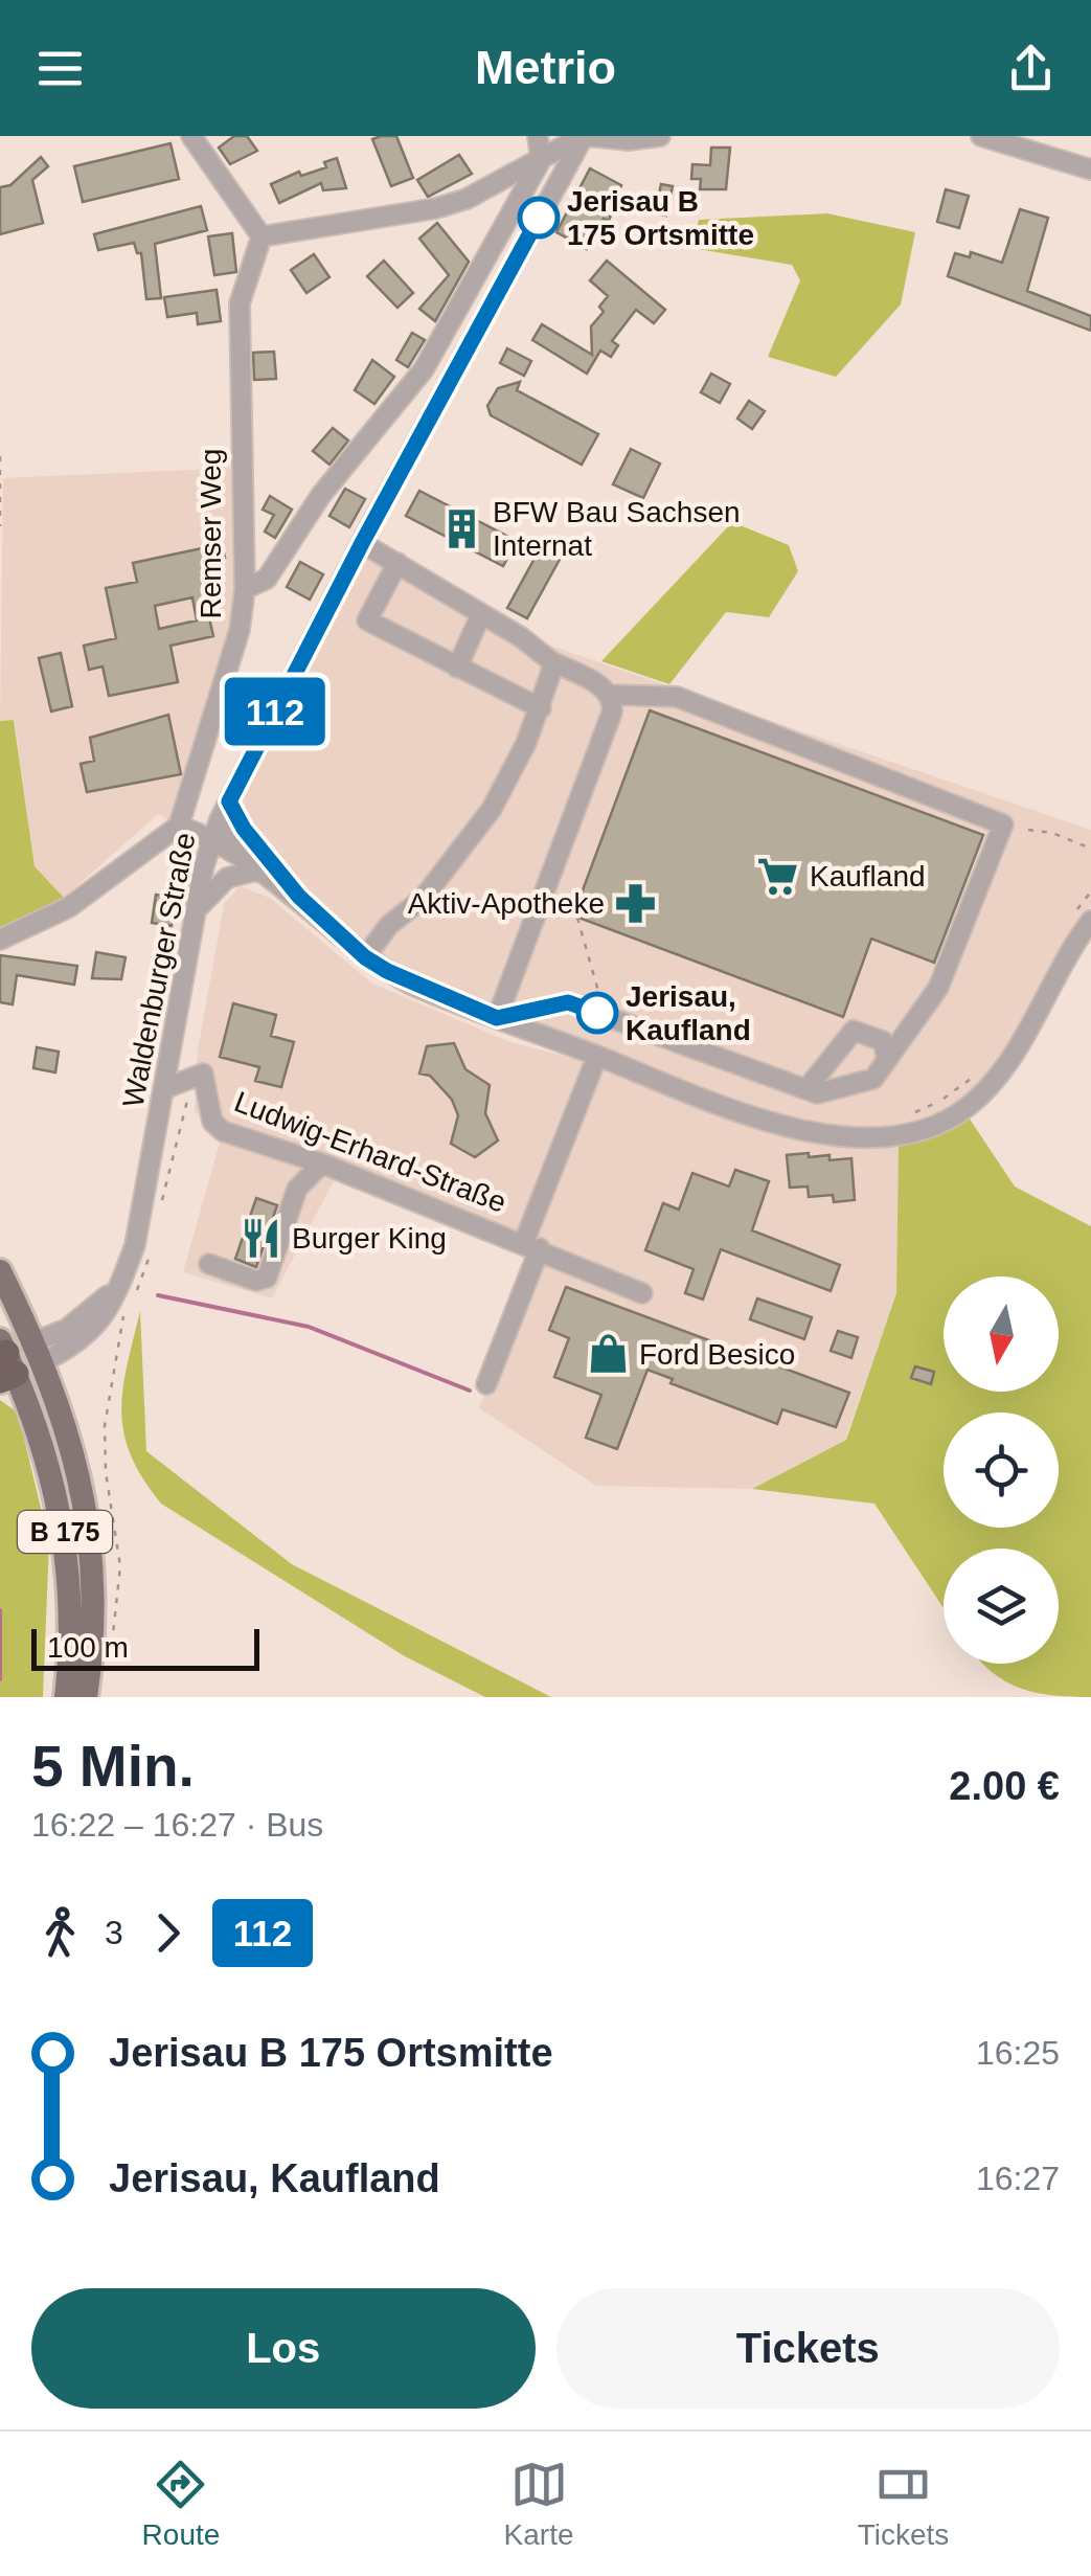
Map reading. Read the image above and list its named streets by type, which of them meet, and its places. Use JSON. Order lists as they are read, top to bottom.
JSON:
{
  "streets": {
    "main road": ["B 175"],
    "street": ["Remser Weg", "Waldenburger Straße", "Ludwig-Erhard-Straße"]
  },
  "crossings": [
    ["Waldenburger Straße", "B 175"]
  ],
  "places": {
    "other": ["Jerisau B 175 Ortsmitte", "Jerisau, Kaufland"],
    "building": ["BFW Bau Sachsen Internat"],
    "supermarket": ["Kaufland"],
    "pharmacy": ["Aktiv-Apotheke"],
    "restaurant": ["Burger King"],
    "shop": ["Ford Besico"]
  },
  "lines": ["bus line 112"],
  "scale_bar": "100 m",
  "north": "bottom",
  "page": {
    "header": "Metrio",
    "on_map": "112",
    "scale": "100 m",
    "heading": ["5 Min.", "16:22 – 16:27 · Bus", "2.00 €"],
    "legs": ["3", "112"],
    "list": [
      {
        "name": "Jerisau B 175 Ortsmitte",
        "value": "16:25"
      },
      {
        "name": "Jerisau, Kaufland",
        "value": "16:27"
      }
    ],
    "buttons": ["Los", "Tickets"],
    "tabs": ["Route", "Karte", "Tickets"]
  }
}
